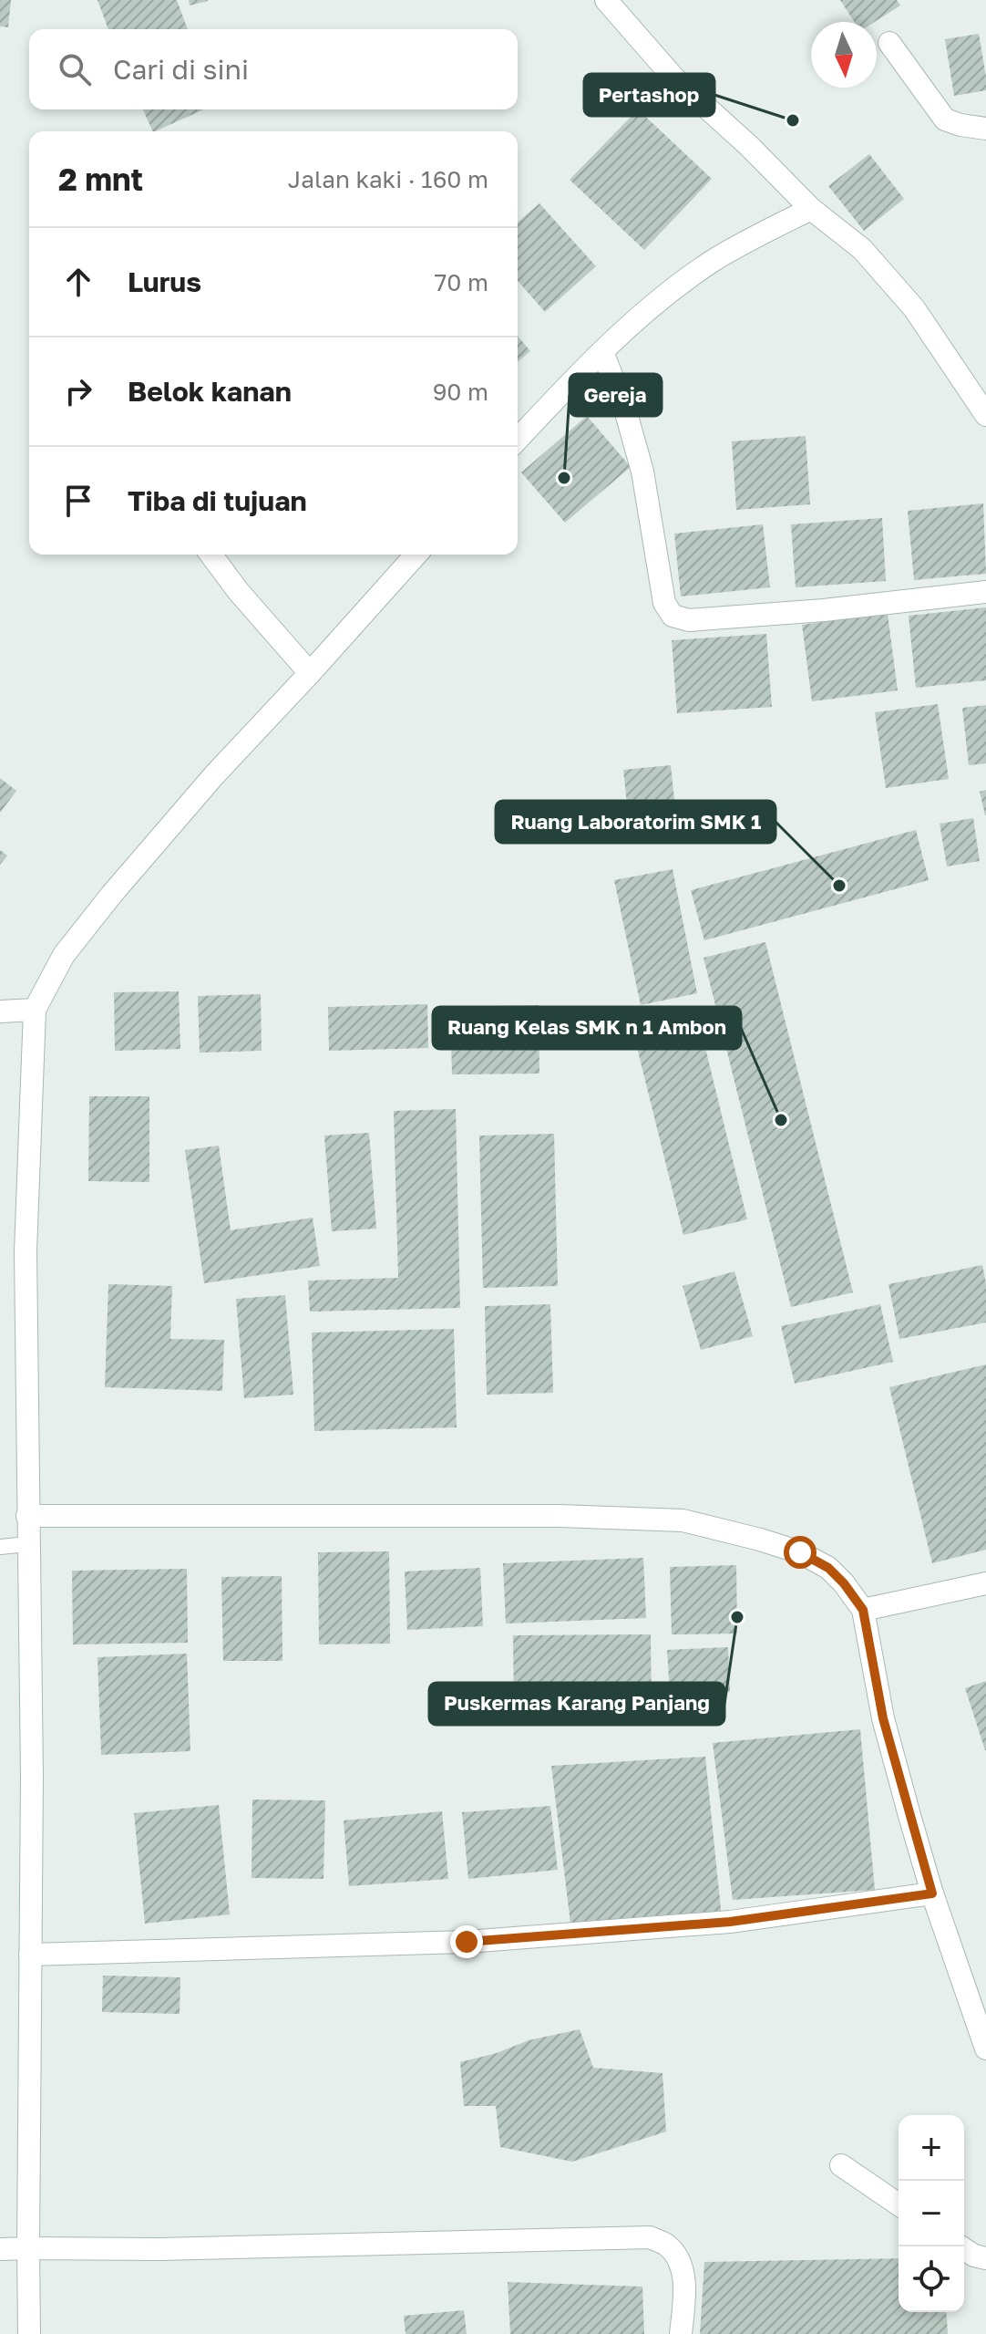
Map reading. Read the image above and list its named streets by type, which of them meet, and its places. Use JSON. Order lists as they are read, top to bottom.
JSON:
{
  "places": [
    "Pertashop",
    "Gereja",
    "Ruang Laboratorim SMK 1",
    "Ruang Kelas SMK n 1 Ambon",
    "Puskermas Karang Panjang"
  ],
  "north": "bottom",
  "page": {
    "search": "Cari di sini",
    "heading": ["2 mnt", "Jalan kaki · 160 m"],
    "list": [
      ["Lurus", "70 m"],
      ["Belok kanan", "90 m"],
      "Tiba di tujuan"
    ],
    "map_buttons": ["+", "−"]
  }
}
